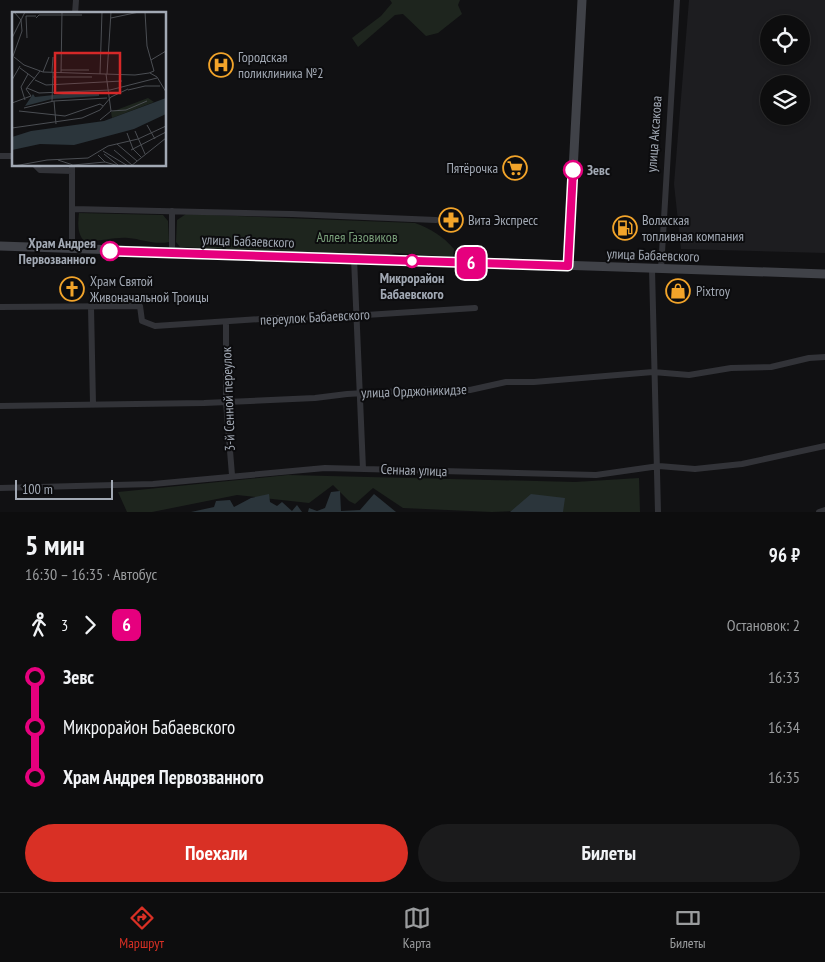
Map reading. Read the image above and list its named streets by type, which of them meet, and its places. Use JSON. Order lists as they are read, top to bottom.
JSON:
{
  "streets": {
    "main road": ["улица Бабаевского"],
    "street": [
      "улица Аксакова",
      "переулок Бабаевского",
      "улица Орджоникидзе",
      "3-й Сенной переулок",
      "Сенная улица"
    ]
  },
  "crossings": [
    ["улица Аксакова", "улица Бабаевского"],
    ["улица Аксакова", "улица Орджоникидзе"],
    ["улица Аксакова", "Сенная улица"],
    ["переулок Бабаевского", "3-й Сенной переулок"],
    ["улица Орджоникидзе", "3-й Сенной переулок"],
    ["3-й Сенной переулок", "Сенная улица"]
  ],
  "parks": ["Аллея Газовиков"],
  "places": {
    "hospital": ["Городская поликлиника №2"],
    "supermarket": ["Пятёрочка"],
    "other": ["Зевс", "Храм Андрея Первозванного", "Микрорайон Бабаевского"],
    "pharmacy": ["Вита Экспресс"],
    "fuel station": ["Волжская топливная компания"],
    "church": ["Храм Святой Живоначальной Троицы"],
    "shop": ["Pixtroy"]
  },
  "lines": ["bus line 6"],
  "scale_bar": "100 m",
  "page": {
    "on_map": "6",
    "scale": "100 m",
    "heading": ["5 мин", "16:30 – 16:35 · Автобус", "96 ₽"],
    "legs": ["3", "6", "Остановок: 2"],
    "list": [
      {
        "name": "Зевс",
        "value": "16:33"
      },
      {
        "name": "Микрорайон Бабаевского",
        "value": "16:34"
      },
      {
        "name": "Храм Андрея Первозванного",
        "value": "16:35"
      }
    ],
    "buttons": ["Поехали", "Билеты"],
    "tabs": ["Маршрут", "Карта", "Билеты"]
  }
}
